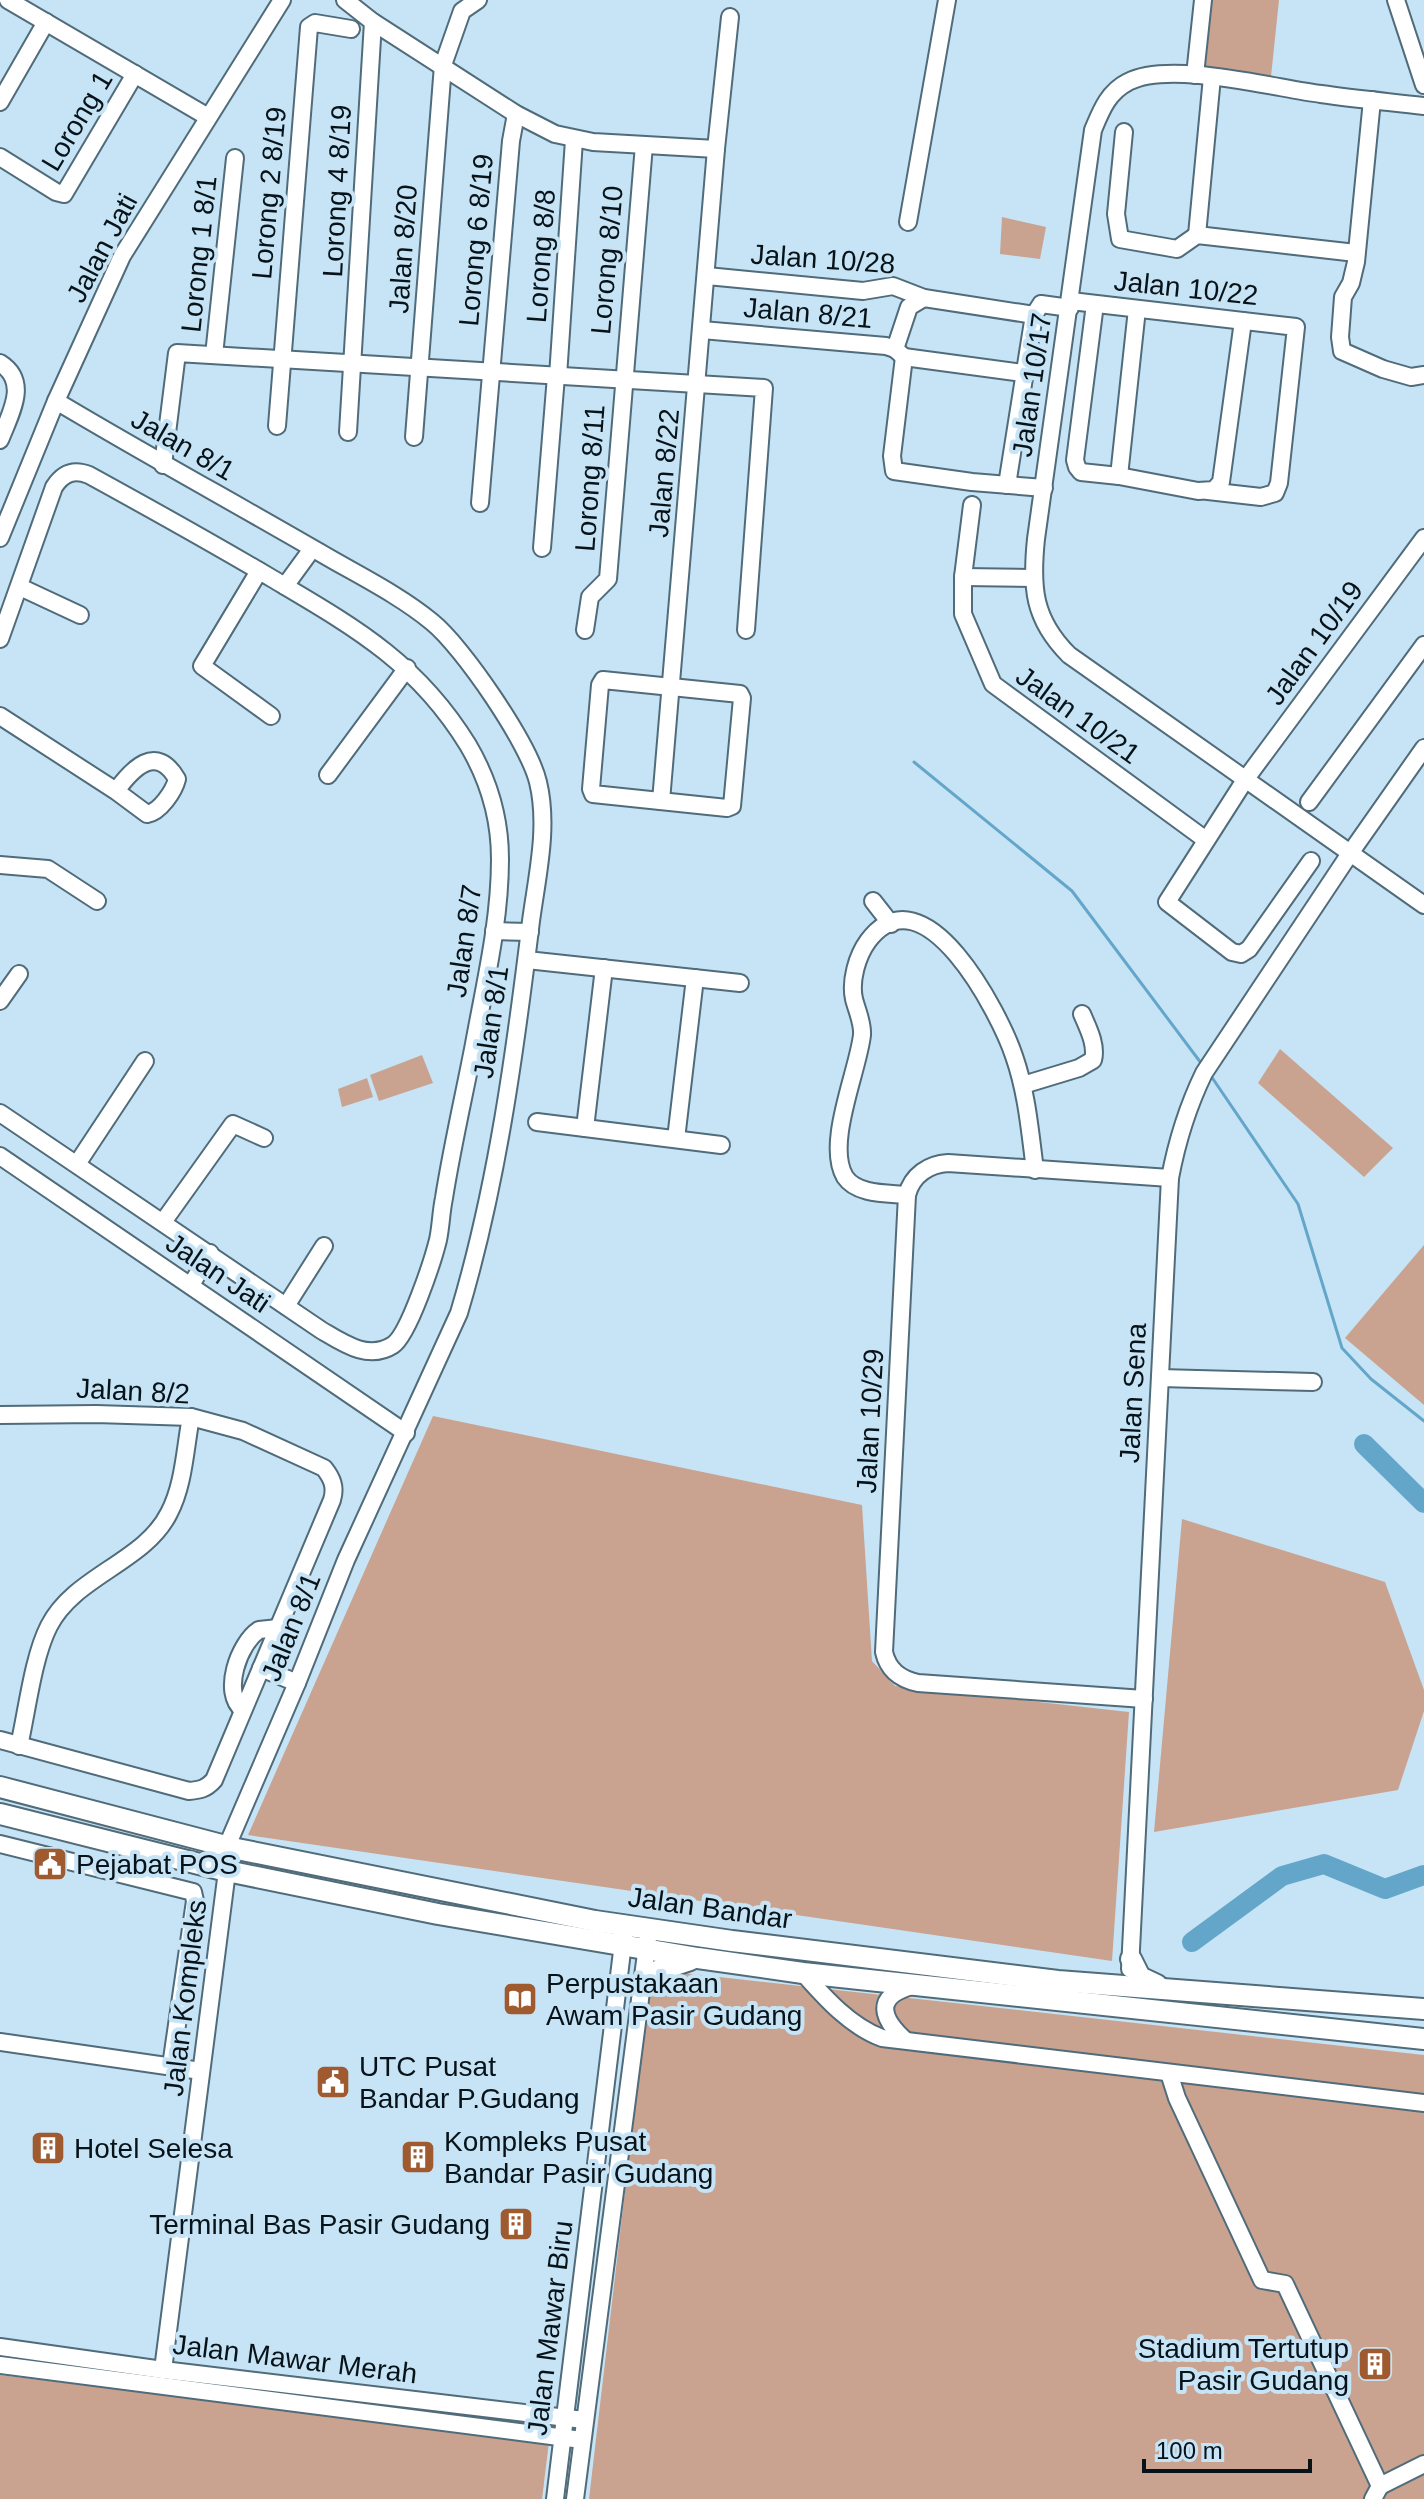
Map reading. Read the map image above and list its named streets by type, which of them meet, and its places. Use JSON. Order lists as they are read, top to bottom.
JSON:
{
  "streets": {
    "main road": ["Jalan Bandar"],
    "street": [
      "Lorong 1",
      "Lorong 4 8/19",
      "Lorong 2 8/19",
      "Lorong 6 8/19",
      "Jalan Jati",
      "Jalan 8/20",
      "Lorong 1 8/1",
      "Lorong 8/8",
      "Jalan 10/28",
      "Lorong 8/10",
      "Jalan 10/22",
      "Jalan 8/21",
      "Jalan 10/17",
      "Jalan 8/1",
      "Jalan 8/22",
      "Lorong 8/11",
      "Jalan 10/19",
      "Jalan 10/21",
      "Jalan 8/7",
      "Jalan 8/2",
      "Jalan Sena",
      "Jalan 10/29",
      "Jalan Kompleks",
      "Jalan Mawar Biru",
      "Jalan Mawar Merah"
    ]
  },
  "crossings": [
    ["Jalan Jati", "Jalan 8/1"],
    ["Lorong 8/8", "Lorong 8/11"],
    ["Jalan 10/28", "Jalan 10/22"],
    ["Jalan 10/28", "Jalan 10/17"],
    ["Jalan 10/28", "Jalan 8/22"],
    ["Lorong 8/10", "Lorong 8/11"],
    ["Jalan 10/22", "Jalan 10/17"],
    ["Jalan 8/21", "Jalan 8/22"],
    ["Jalan 10/17", "Jalan 10/19"],
    ["Jalan 10/17", "Jalan Sena"],
    ["Jalan 8/1", "Jalan Bandar"],
    ["Jalan 10/19", "Jalan 10/21"],
    ["Jalan Sena", "Jalan 10/29"],
    ["Jalan Sena", "Jalan Bandar"],
    ["Jalan Bandar", "Jalan Kompleks"],
    ["Jalan Bandar", "Jalan Mawar Biru"],
    ["Jalan Kompleks", "Jalan Mawar Merah"],
    ["Jalan Mawar Biru", "Jalan Mawar Merah"]
  ],
  "places": {
    "public building": ["Pejabat POS", "UTC Pusat Bandar P.Gudang"],
    "library": ["Perpustakaan Awam Pasir Gudang"],
    "building": [
      "Hotel Selesa",
      "Kompleks Pusat Bandar Pasir Gudang",
      "Terminal Bas Pasir Gudang",
      "Stadium Tertutup Pasir Gudang"
    ]
  },
  "scale_bar": "100 m"
}
